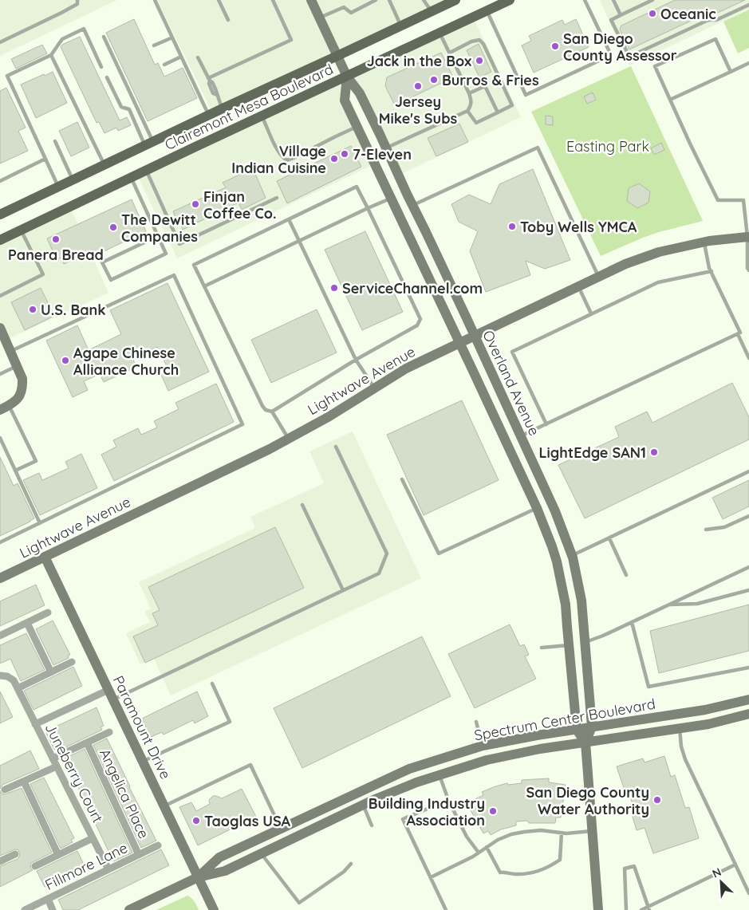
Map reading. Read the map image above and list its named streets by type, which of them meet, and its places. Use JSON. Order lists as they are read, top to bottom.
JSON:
{
  "streets": {
    "main road": ["Clairemont Mesa Boulevard"],
    "street": [
      "Lightwave Avenue",
      "Overland Avenue",
      "Spectrum Center Boulevard",
      "Paramount Drive",
      "Juneberry Court",
      "Angelica Place",
      "Fillmore Lane"
    ]
  },
  "crossings": [
    ["Clairemont Mesa Boulevard", "Overland Avenue"],
    ["Lightwave Avenue", "Overland Avenue"],
    ["Lightwave Avenue", "Paramount Drive"],
    ["Overland Avenue", "Spectrum Center Boulevard"],
    ["Spectrum Center Boulevard", "Paramount Drive"],
    ["Juneberry Court", "Fillmore Lane"],
    ["Angelica Place", "Fillmore Lane"]
  ],
  "parks": ["Easting Park"],
  "places": [
    "Oceanic",
    "San Diego County Assessor",
    "Jack in the Box",
    "Burros & Fries",
    "Jersey Mike's Subs",
    "7-Eleven",
    "Village Indian Cuisine",
    "Finjan Coffee Co.",
    "Toby Wells YMCA",
    "The Dewitt Companies",
    "Panera Bread",
    "ServiceChannel.com",
    "U.S. Bank",
    "Agape Chinese Alliance Church",
    "LightEdge SAN1",
    "San Diego County Water Authority",
    "Building Industry Association",
    "Taoglas USA"
  ],
  "north": "top left"
}
